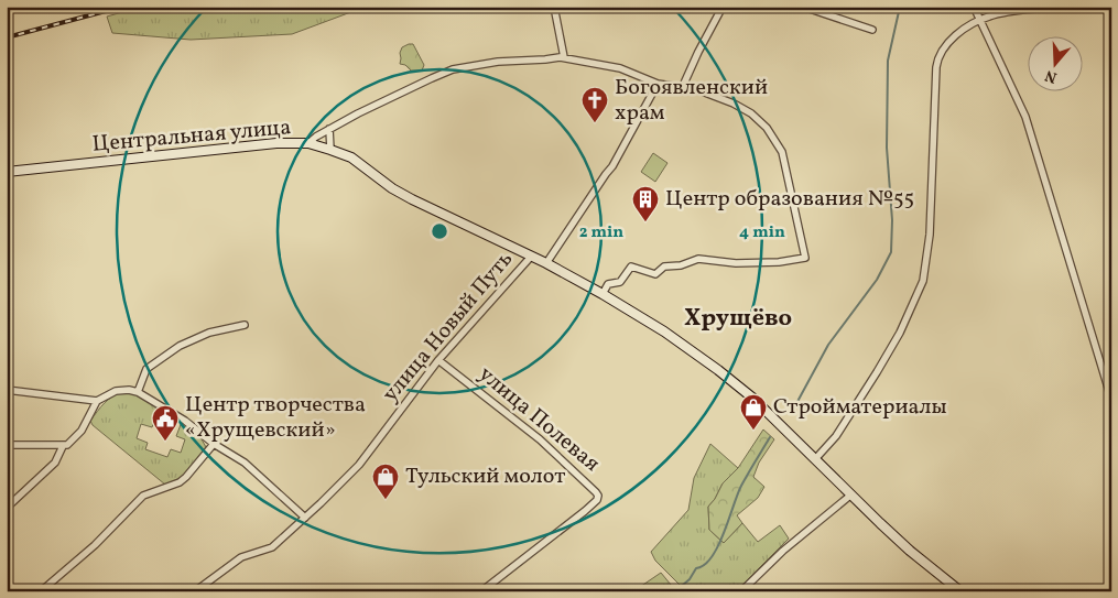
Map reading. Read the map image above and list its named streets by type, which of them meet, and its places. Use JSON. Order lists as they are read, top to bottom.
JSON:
{
  "streets": {
    "main road": ["Центральная улица"],
    "street": ["улица Новый Путь", "улица Полевая"]
  },
  "crossings": [
    ["Центральная улица", "улица Новый Путь"],
    ["улица Новый Путь", "улица Полевая"]
  ],
  "districts": ["Хрущёво"],
  "places": {
    "church": ["Богоявленский храм"],
    "building": ["Центр образования №55"],
    "shop": ["Стройматериалы", "Тульский молот"],
    "public building": ["Центр творчества «Хрущевский»"]
  },
  "north": "bottom",
  "rings": ["2 min", "4 min"]
}
